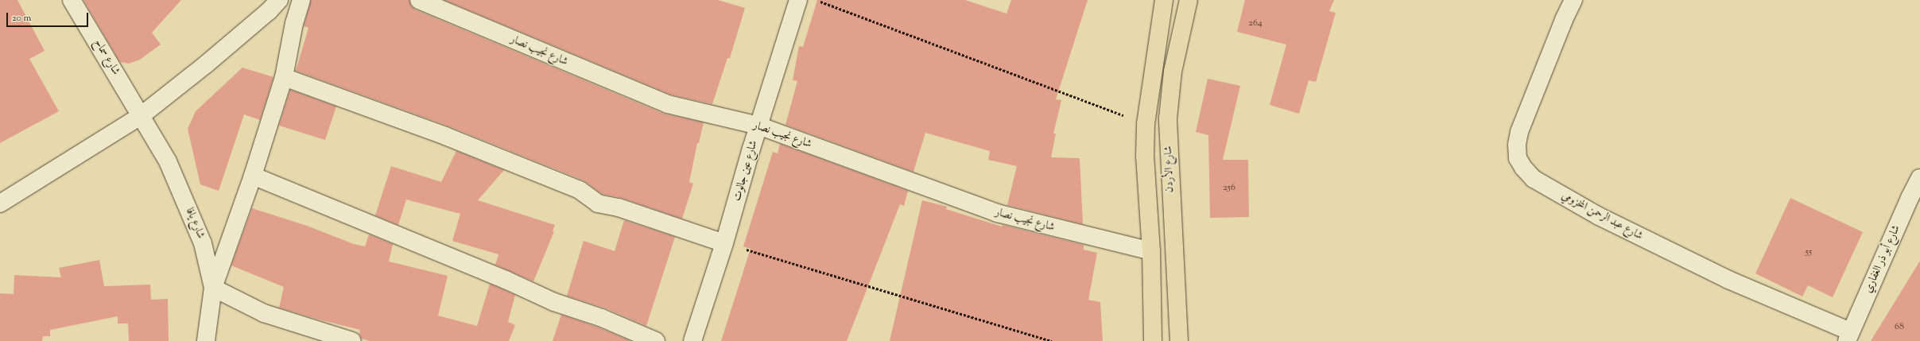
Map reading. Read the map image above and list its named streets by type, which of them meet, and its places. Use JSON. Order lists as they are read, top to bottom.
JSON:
{
  "streets": {
    "highway": ["شارع الأردن"],
    "street": [
      "شارع نجيب نصار",
      "شارع سماح",
      "شارع عين جالوت",
      "شارع عبد الرحمن المخزومي",
      "شارع يافا",
      "شارع أبو ذر الغفاري"
    ]
  },
  "crossings": [
    ["شارع نجيب نصار", "شارع الأردن"],
    ["شارع نجيب نصار", "شارع عين جالوت"],
    ["شارع سماح", "شارع يافا"],
    ["شارع عبد الرحمن المخزومي", "شارع أبو ذر الغفاري"]
  ],
  "house_numbers": [
    "264",
    "256",
    "55",
    "68"
  ],
  "scale_bar": "20 m"
}
